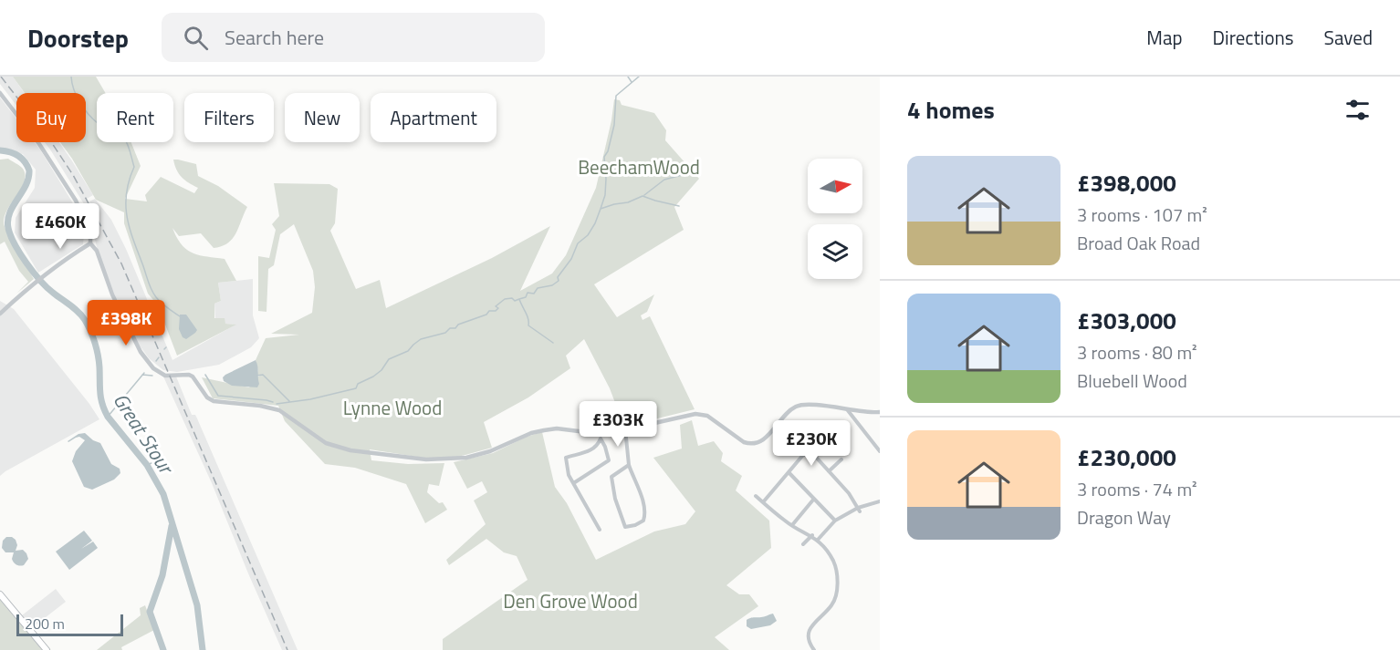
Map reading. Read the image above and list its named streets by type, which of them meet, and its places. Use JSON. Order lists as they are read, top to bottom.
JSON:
{
  "water": ["Great Stour"],
  "parks": ["BeechamWood", "Lynne Wood", "Den Grove Wood"],
  "scale_bar": "200 m",
  "north": "right",
  "page": {
    "header": "Doorstep",
    "search": "Search here",
    "nav": ["Map", "Directions", "Saved"],
    "heading": "4 homes",
    "chip": [
      "Buy",
      "Rent",
      "Filters",
      "New",
      "Apartment"
    ],
    "list": [
      {
        "name": "£398,000",
        "note": "3 rooms · 107 m² · Broad Oak Road"
      },
      {
        "name": "£303,000",
        "note": "3 rooms · 80 m² · Bluebell Wood"
      },
      {
        "name": "£230,000",
        "note": "3 rooms · 74 m² · Dragon Way"
      }
    ],
    "price": [
      "£460K",
      "£398K",
      "£303K",
      "£230K"
    ],
    "scale": "200 m"
  }
}
